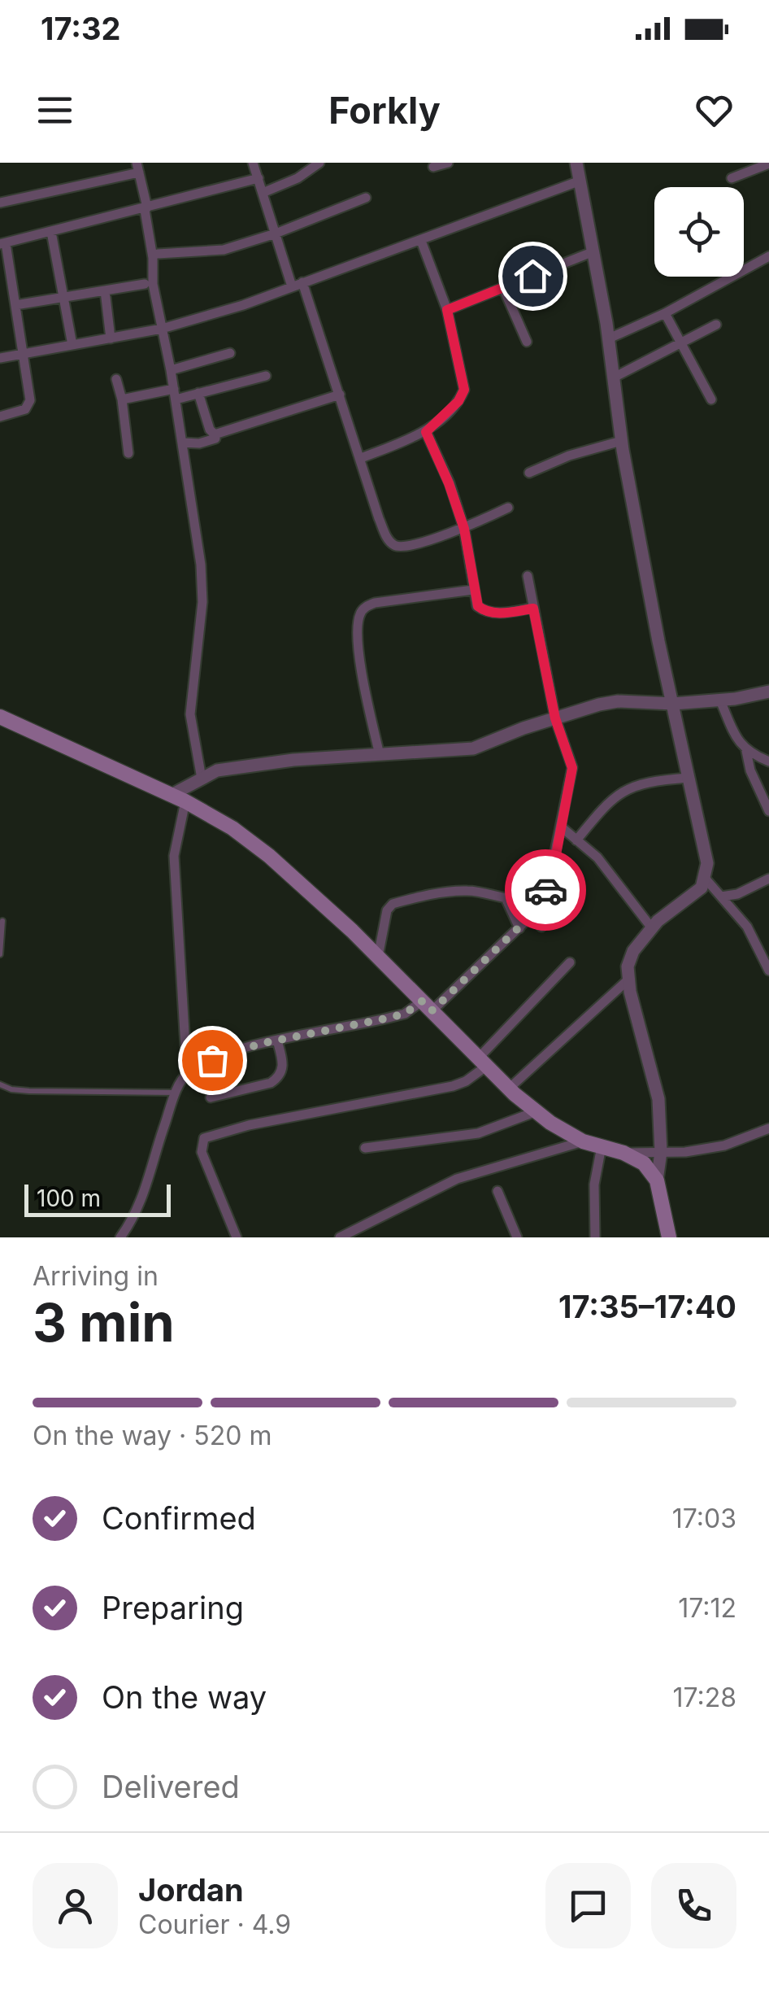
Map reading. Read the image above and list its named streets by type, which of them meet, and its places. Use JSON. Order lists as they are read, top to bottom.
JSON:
{
  "scale_bar": "100 m",
  "page": {
    "status": "17:32",
    "header": "Forkly",
    "scale": "100 m",
    "heading": ["3 min", "Arriving in", "17:35–17:40"],
    "panel": ["Jordan", "Courier · 4.9"],
    "bar": "On the way · 520 m",
    "list": [
      ["Confirmed", "17:03"],
      ["Preparing", "17:12"],
      ["On the way", "17:28"],
      "Delivered"
    ]
  }
}
